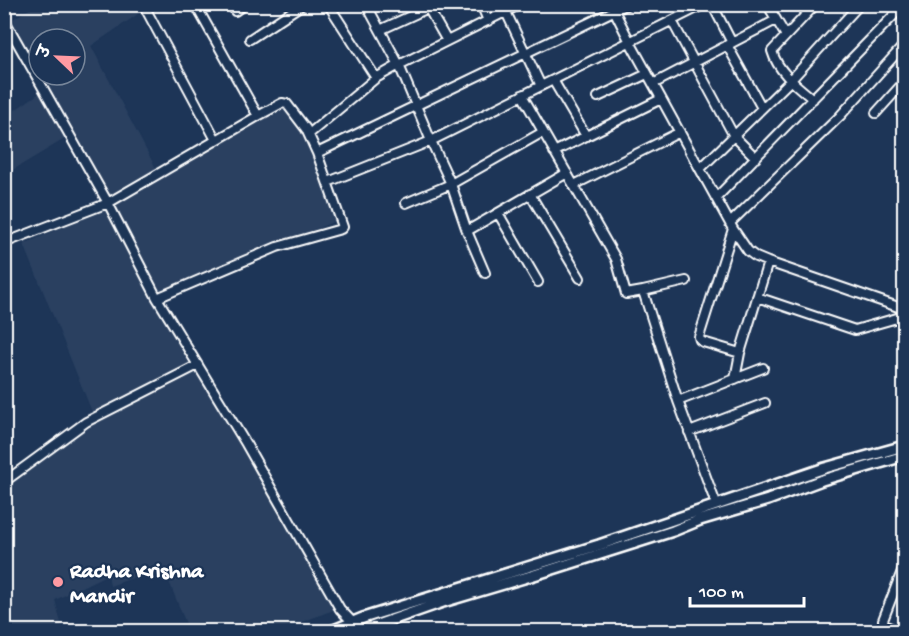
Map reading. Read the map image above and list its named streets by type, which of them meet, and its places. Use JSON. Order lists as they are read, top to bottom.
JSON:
{
  "places": ["Radha Krishna Mandir"],
  "scale_bar": "100 m",
  "north": "top left"
}
